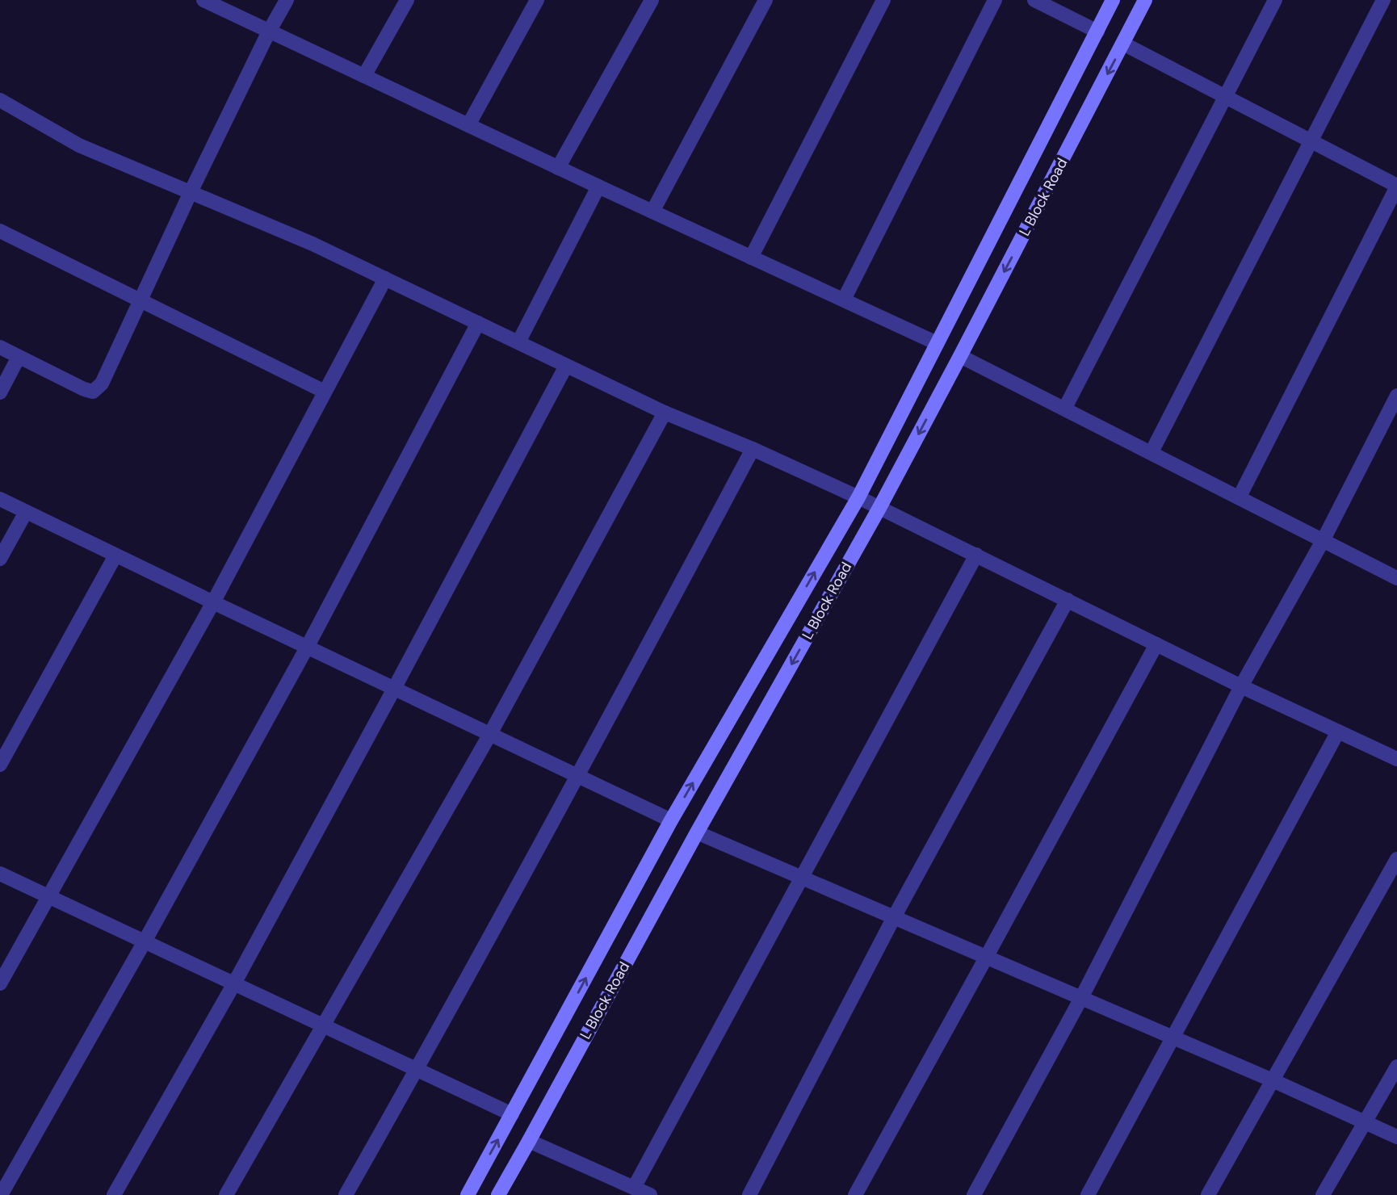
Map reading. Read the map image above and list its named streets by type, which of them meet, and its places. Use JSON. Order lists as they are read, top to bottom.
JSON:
{
  "streets": {
    "main road": ["L Block Road"]
  }
}
